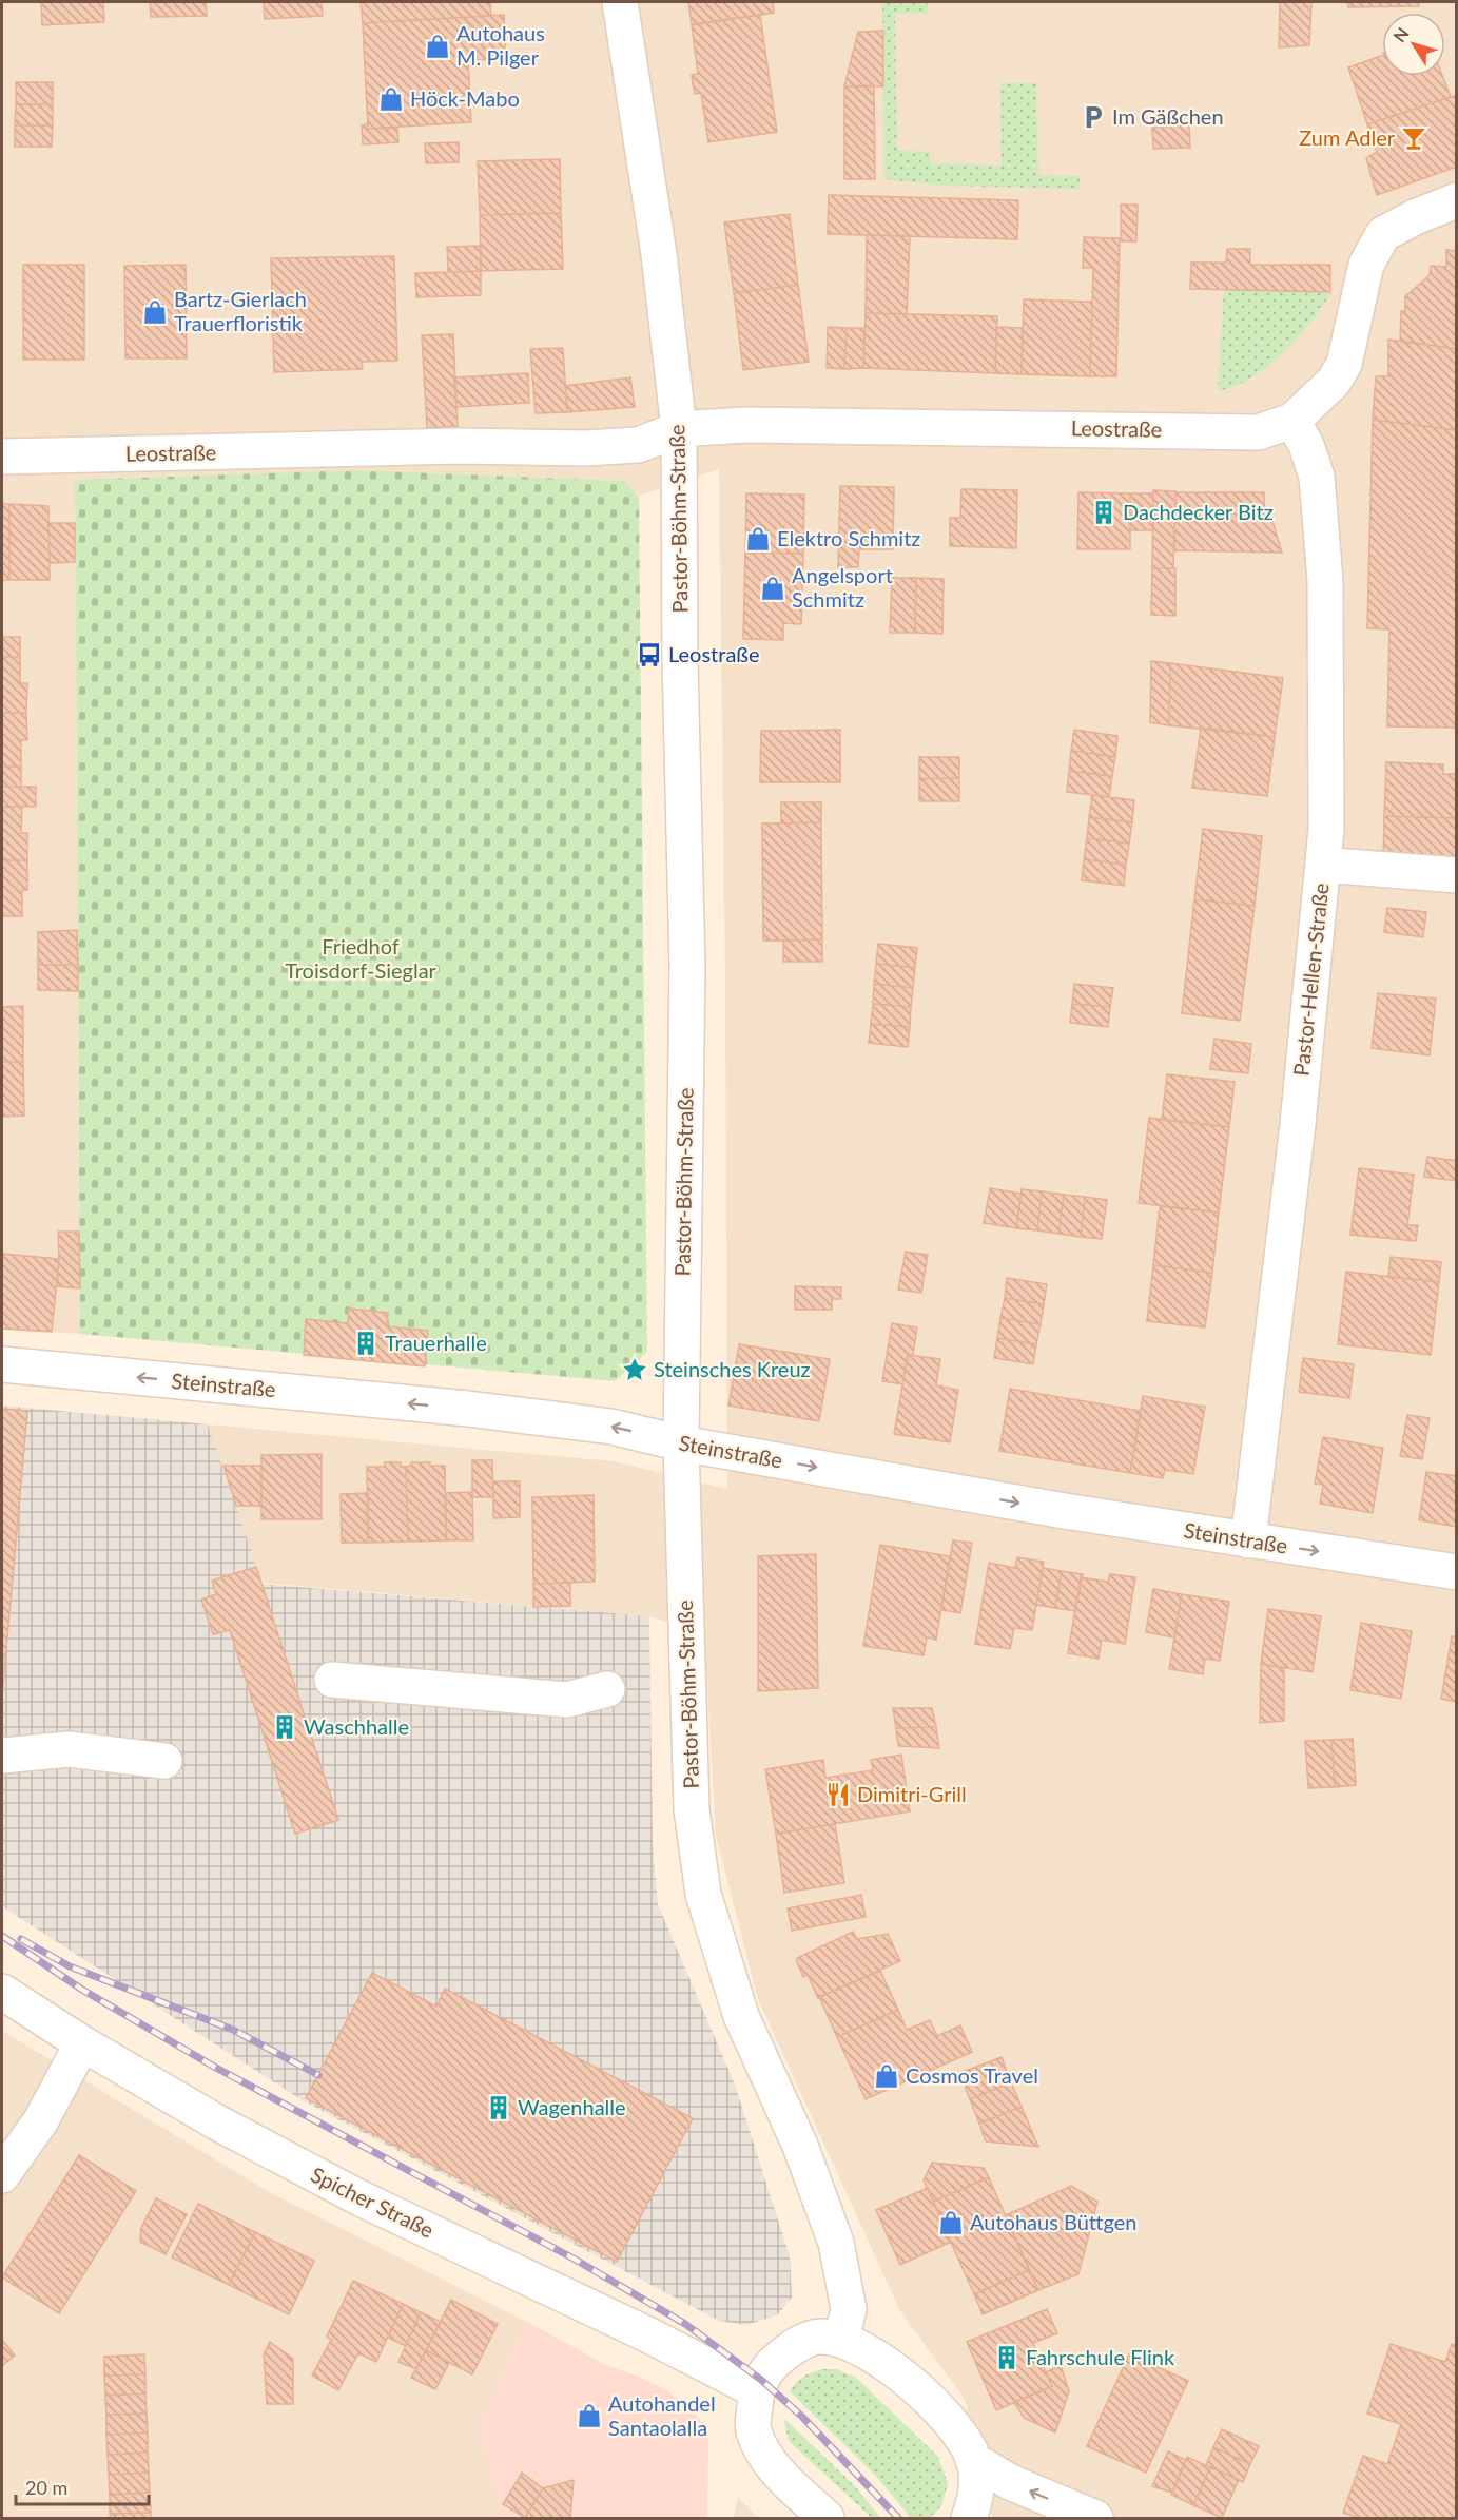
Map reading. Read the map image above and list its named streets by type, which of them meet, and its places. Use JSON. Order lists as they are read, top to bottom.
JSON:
{
  "streets": {
    "street": [
      "Leostraße",
      "Pastor-Böhm-Straße",
      "Pastor-Hellen-Straße",
      "Steinstraße",
      "Spicher Straße"
    ]
  },
  "crossings": [
    ["Leostraße", "Pastor-Böhm-Straße"],
    ["Leostraße", "Pastor-Hellen-Straße"],
    ["Pastor-Böhm-Straße", "Steinstraße"],
    ["Pastor-Hellen-Straße", "Steinstraße"]
  ],
  "parks": ["Friedhof Troisdorf-Sieglar"],
  "places": {
    "shop": [
      "Autohaus M. Pilger",
      "Höck-Mabo",
      "Bartz-Gierlach Trauerfloristik",
      "Elektro Schmitz",
      "Angelsport Schmitz",
      "Cosmos Travel",
      "Autohaus Büttgen",
      "Autohandel Santaolalla"
    ],
    "parking": ["Im Gäßchen"],
    "bar": ["Zum Adler"],
    "building": [
      "Dachdecker Bitz",
      "Trauerhalle",
      "Waschhalle",
      "Wagenhalle",
      "Fahrschule Flink"
    ],
    "bus stop": ["Leostraße"],
    "place": ["Steinsches Kreuz"],
    "restaurant": ["Dimitri-Grill"]
  },
  "scale_bar": "20 m",
  "north": "top left"
}
